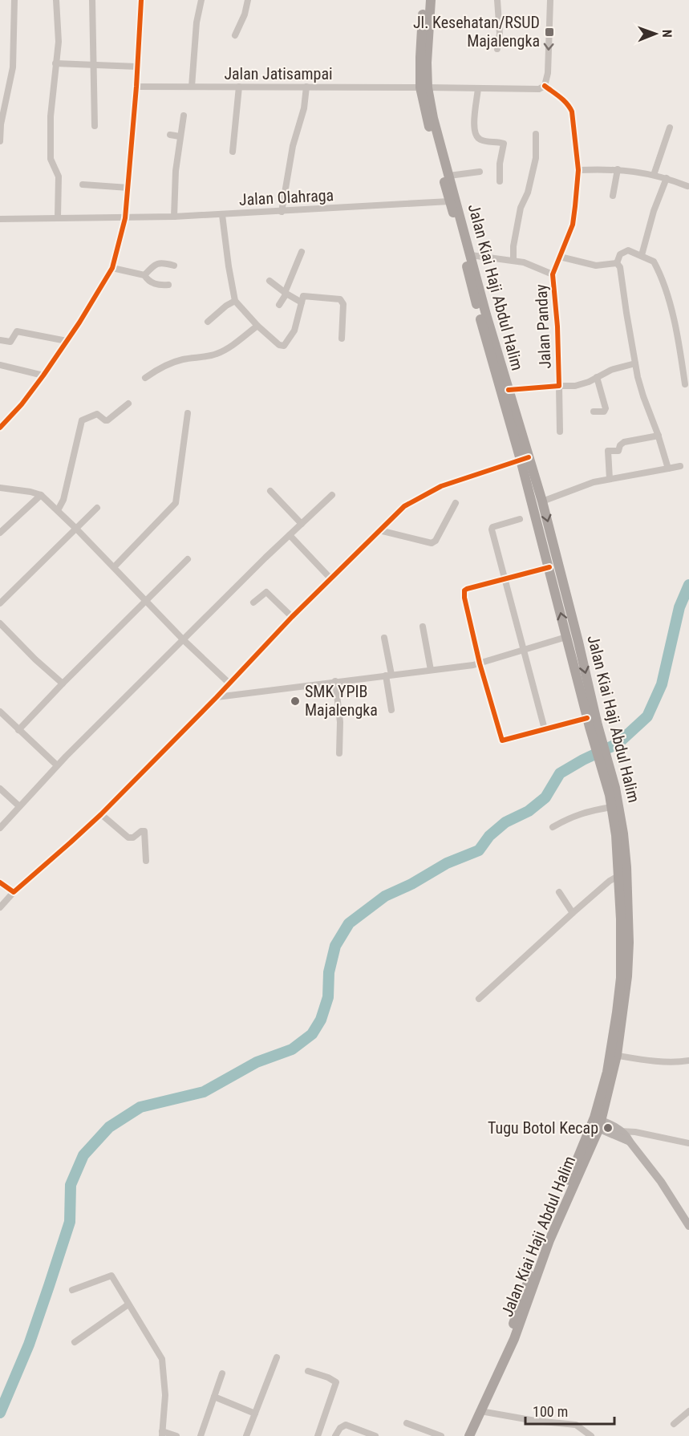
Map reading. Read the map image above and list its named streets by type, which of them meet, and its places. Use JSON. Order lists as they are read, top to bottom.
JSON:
{
  "streets": {
    "main road": ["Jalan Kiai Haji Abdul Halim"],
    "street": ["Jalan Jatisampai", "Jalan Olahraga", "Jalan Panday"]
  },
  "crossings": [
    ["Jalan Jatisampai", "Jalan Kiai Haji Abdul Halim"],
    ["Jalan Jatisampai", "Jalan Panday"],
    ["Jalan Olahraga", "Jalan Kiai Haji Abdul Halim"],
    ["Jalan Kiai Haji Abdul Halim", "Jalan Panday"]
  ],
  "places": {
    "transit": ["Jl. Kesehatan/RSUD Majalengka"],
    "other": ["SMK YPIB Majalengka", "Tugu Botol Kecap"]
  },
  "scale_bar": "100 m",
  "north": "right"
}
